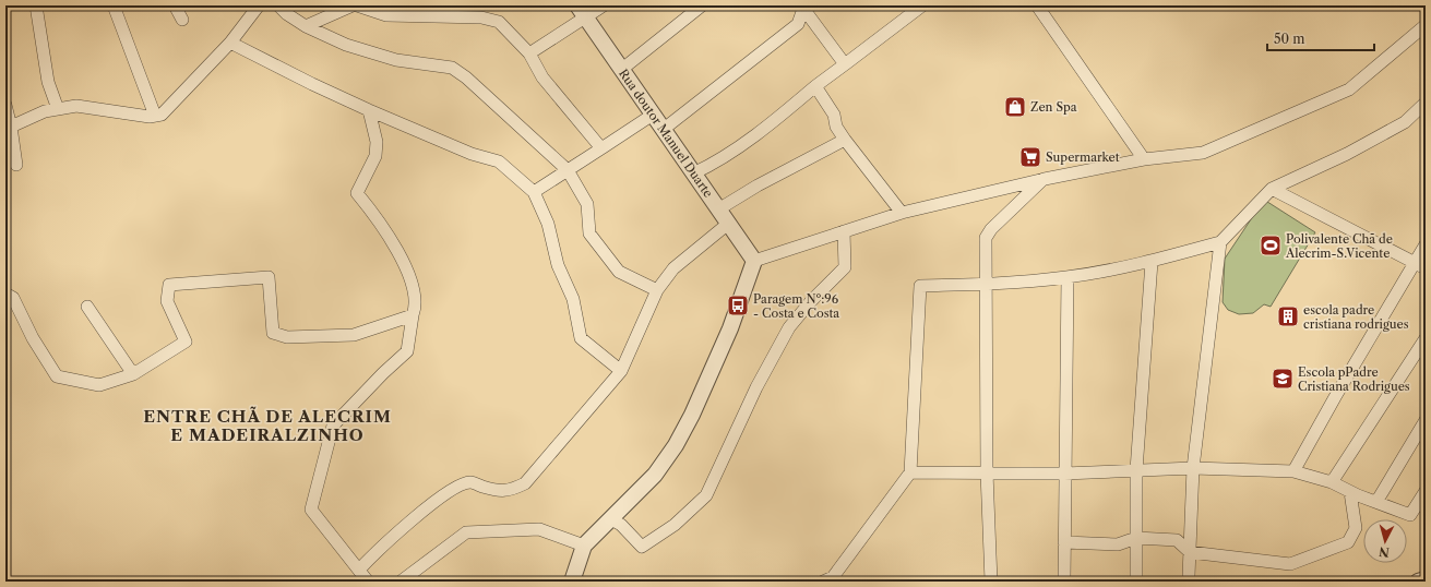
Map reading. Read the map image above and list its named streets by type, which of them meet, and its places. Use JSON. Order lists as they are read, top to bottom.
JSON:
{
  "streets": {
    "street": ["Rua doutor Manuel Duarte"]
  },
  "districts": ["ENTRE CHÃ DE ALECRIM E MADEIRALZINHO"],
  "places": {
    "shop": ["Zen Spa"],
    "supermarket": ["Supermarket"],
    "sports": ["Polivalente Chã de Alecrim-S.Vicente"],
    "bus stop": ["Paragem Nº:96 - Costa e Costa"],
    "building": ["escola padre cristiana rodrigues"],
    "school or university": ["Escola pPadre Cristiana Rodrigues"]
  },
  "scale_bar": "50 m",
  "north": "bottom"
}
